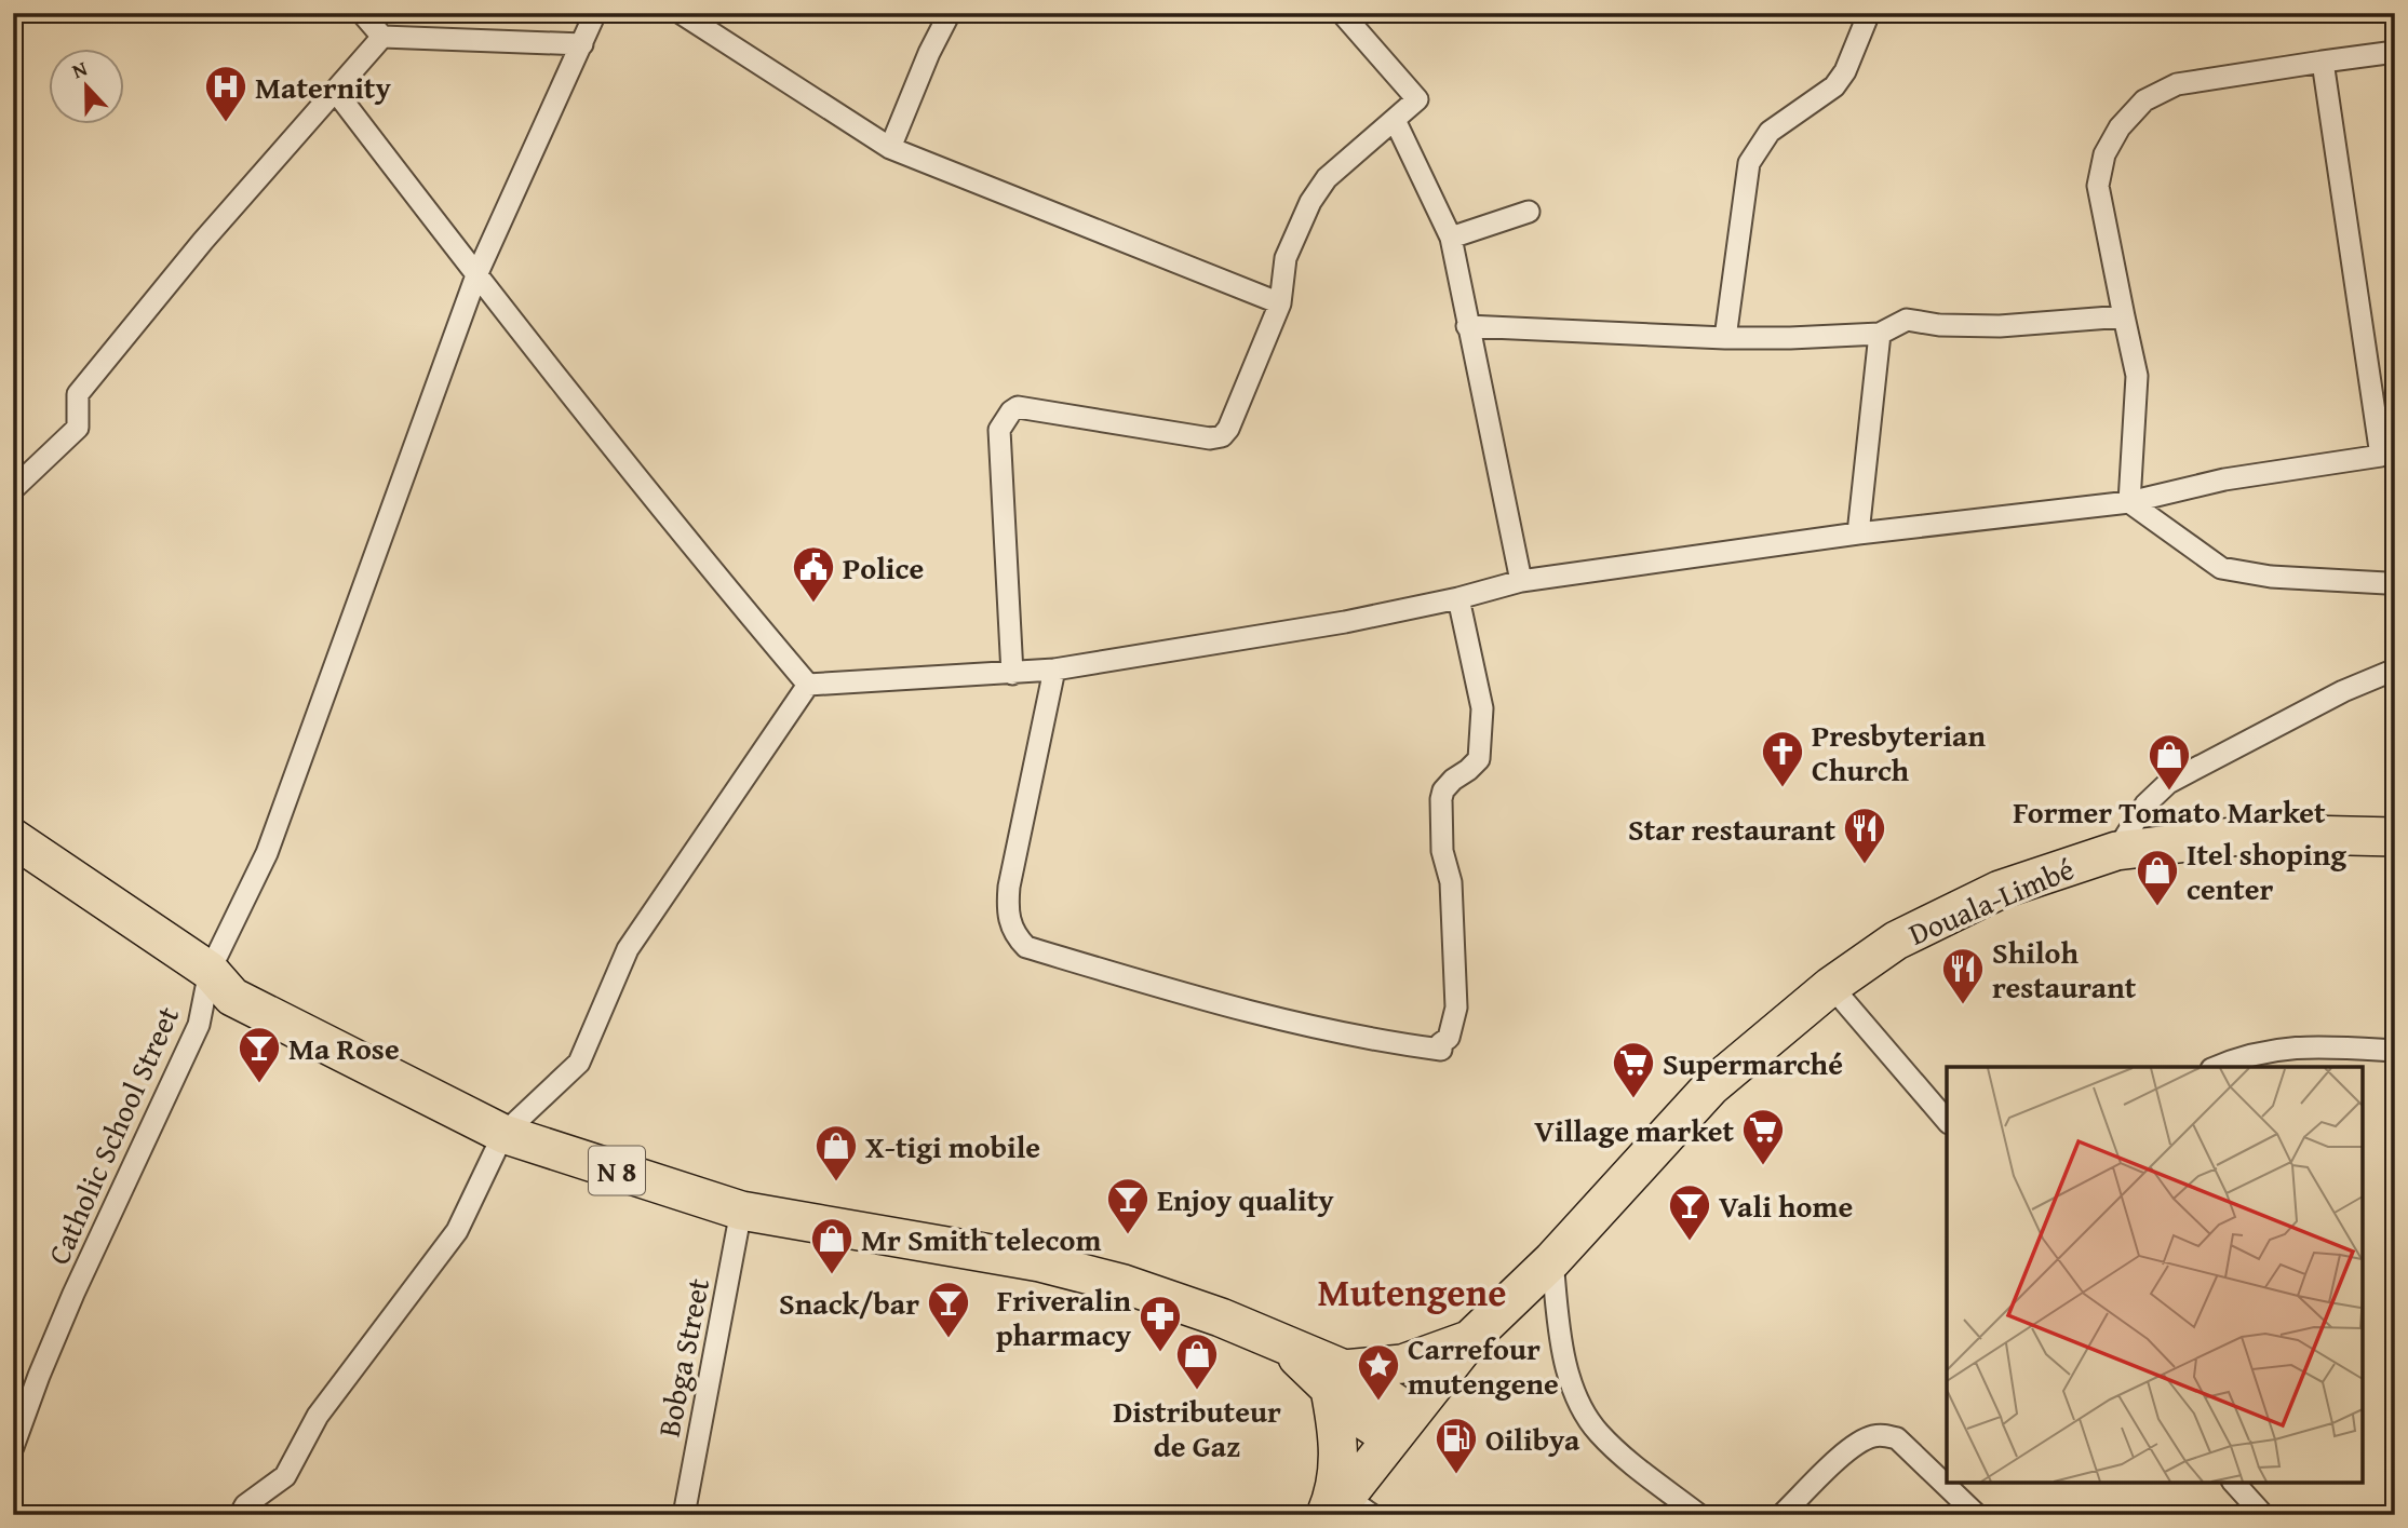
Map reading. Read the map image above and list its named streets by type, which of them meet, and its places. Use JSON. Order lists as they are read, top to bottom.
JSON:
{
  "streets": {
    "highway": ["Douala-Limbé", "N 8"],
    "street": ["Catholic School Street", "Bobga Street"]
  },
  "crossings": [
    ["Douala-Limbé", "N 8"],
    ["Catholic School Street", "N 8"],
    ["N 8", "Bobga Street"]
  ],
  "districts": ["Mutengene"],
  "places": {
    "hospital": ["Maternity"],
    "public building": ["Police"],
    "church": ["Presbyterian Church"],
    "shop": [
      "Former Tomato Market",
      "Itel shoping center",
      "X-tigi mobile",
      "Mr Smith telecom",
      "Distributeur de Gaz"
    ],
    "restaurant": ["Star restaurant", "Shiloh restaurant"],
    "bar": [
      "Ma Rose",
      "Enjoy quality",
      "Vali home",
      "Snack/bar"
    ],
    "supermarket": ["Supermarché", "Village market"],
    "pharmacy": ["Friveralin pharmacy"],
    "place": ["Carrefour mutengene"],
    "fuel station": ["Oilibya"]
  },
  "north": "top"
}
